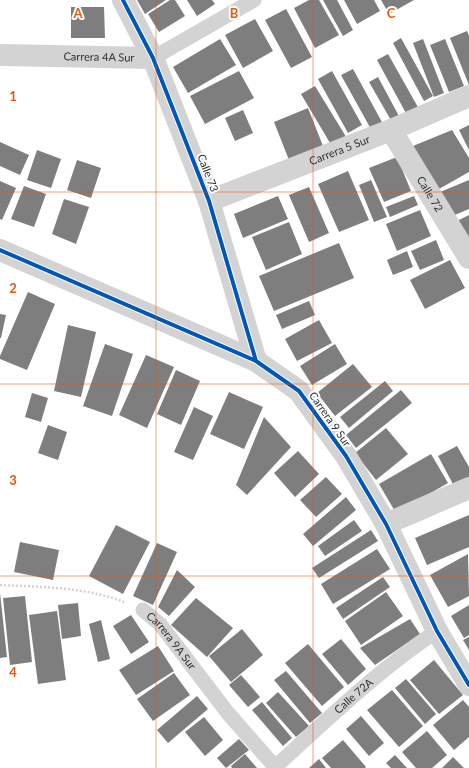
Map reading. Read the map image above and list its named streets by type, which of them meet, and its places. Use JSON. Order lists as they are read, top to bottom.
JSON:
{
  "streets": {
    "street": [
      "Carrera 4A Sur",
      "Carrera 5 Sur",
      "Calle 73",
      "Calle 72",
      "Carrera 9 Sur"
    ],
    "lane": ["Carrera 9A Sur", "Calle 72A"]
  },
  "crossings": [
    ["Carrera 4A Sur", "Calle 73"],
    ["Carrera 5 Sur", "Calle 73"],
    ["Carrera 5 Sur", "Calle 72"],
    ["Calle 73", "Carrera 9 Sur"],
    ["Carrera 9 Sur", "Calle 72A"],
    ["Carrera 9A Sur", "Calle 72A"]
  ],
  "grid": {
    "columns": ["A", "B", "C"],
    "rows": [
      "1",
      "2",
      "3",
      "4"
    ]
  }
}
